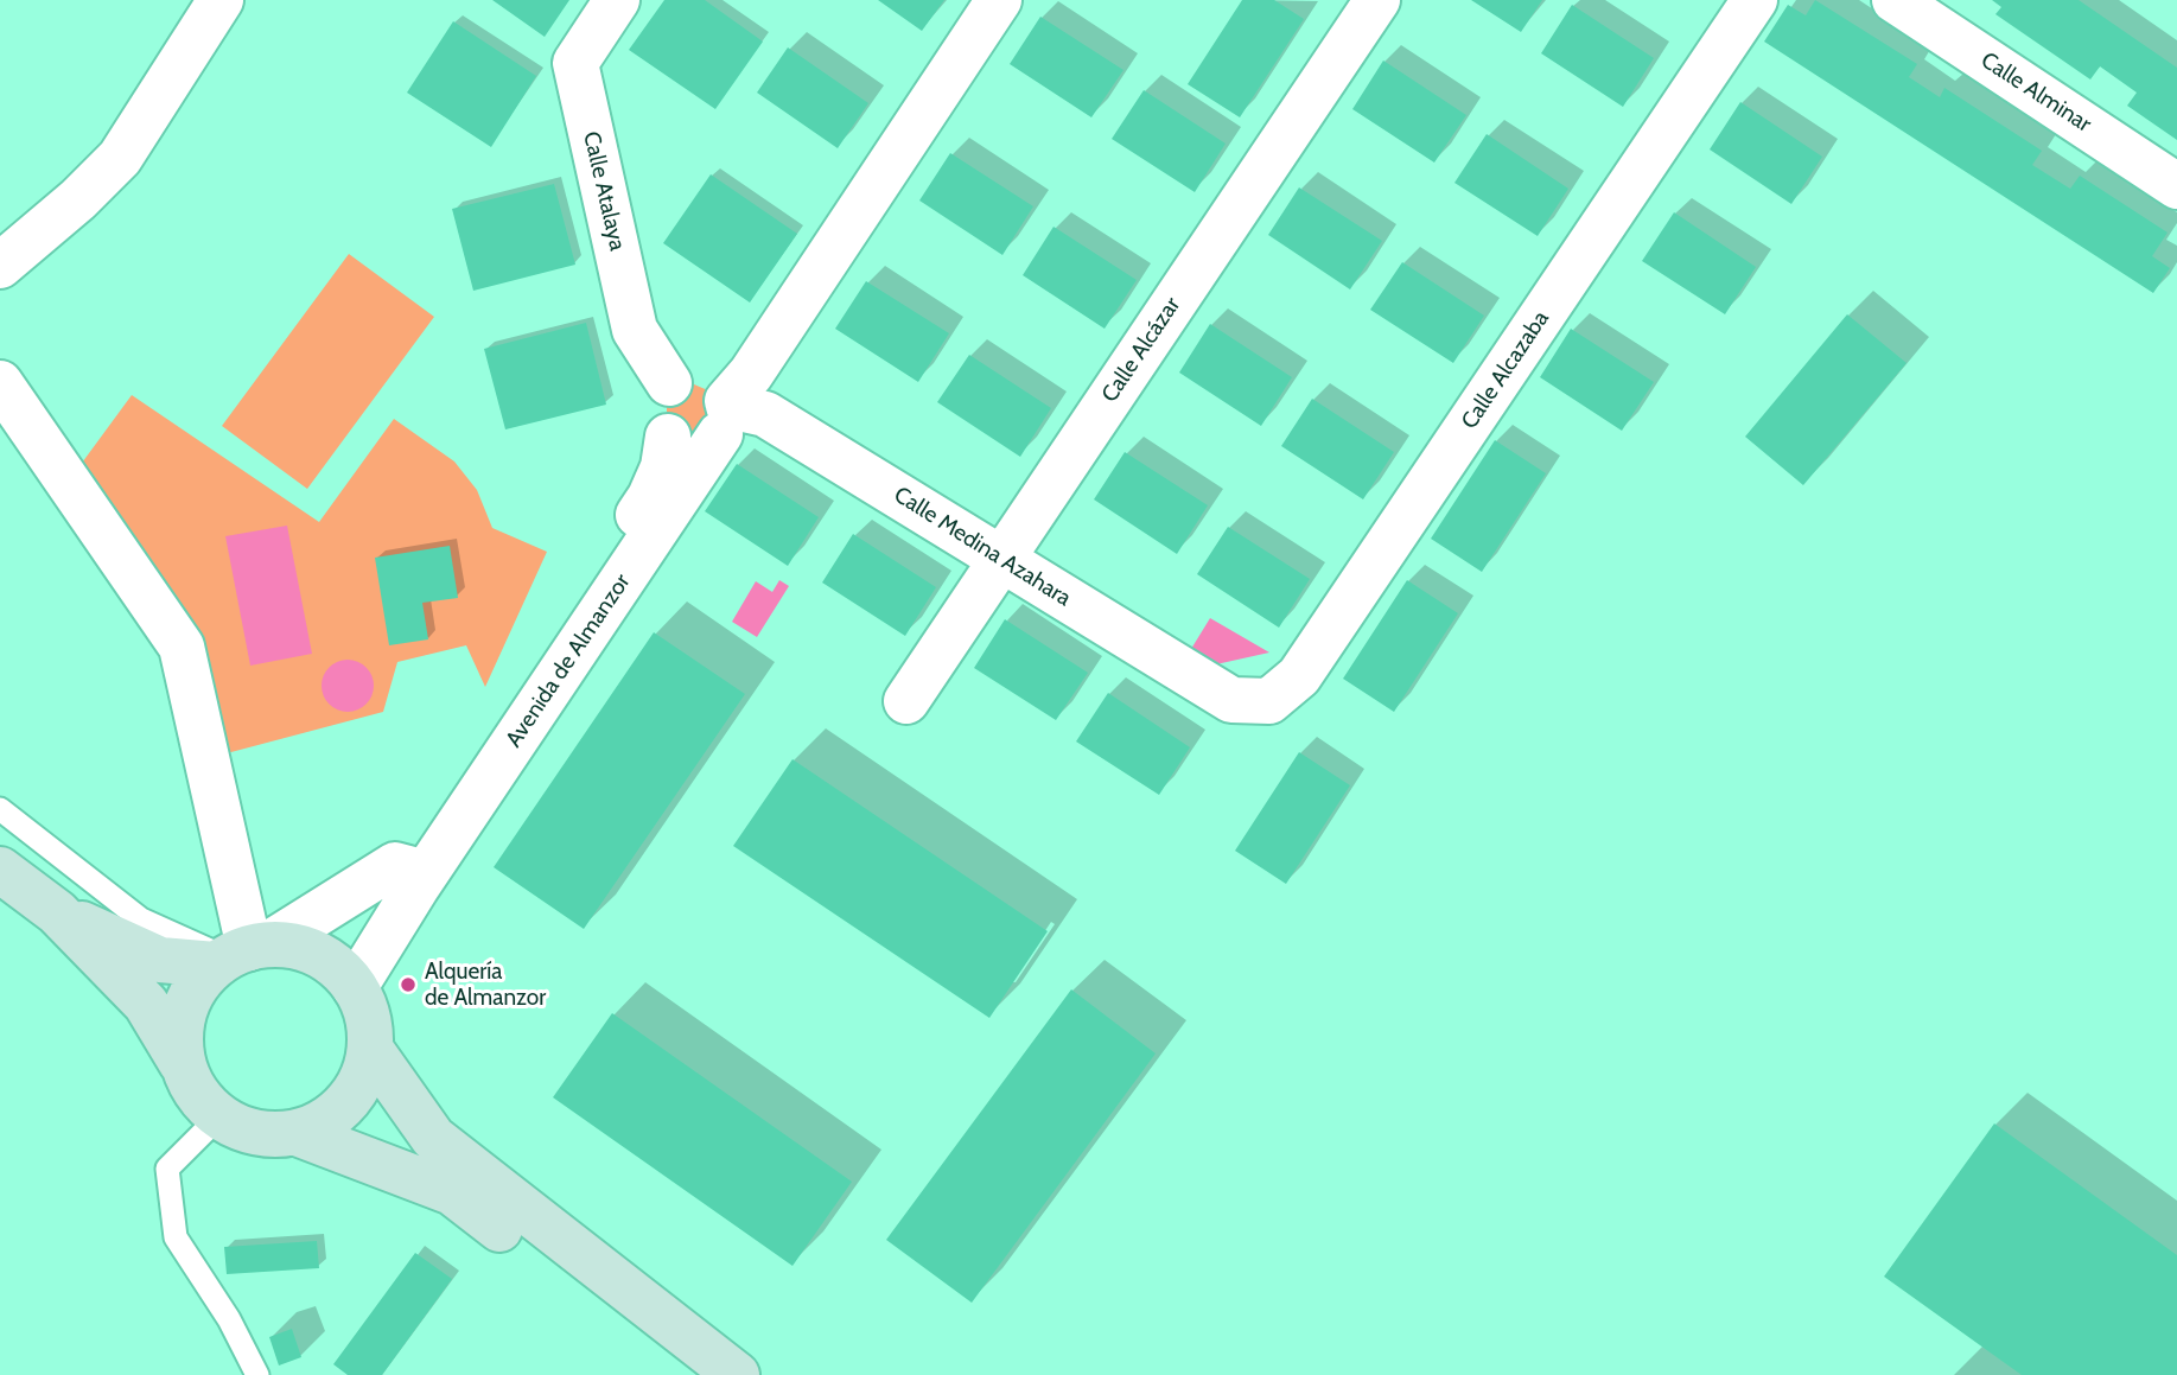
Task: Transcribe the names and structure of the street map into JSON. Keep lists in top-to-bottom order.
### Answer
{
  "streets": {
    "street": [
      "Calle Alminar",
      "Calle Atalaya",
      "Calle Alcázar",
      "Calle Alcazaba",
      "Calle Medina Azahara",
      "Avenida de Almanzor"
    ]
  },
  "crossings": [
    ["Calle Atalaya", "Calle Medina Azahara"],
    ["Calle Atalaya", "Avenida de Almanzor"],
    ["Calle Alcázar", "Calle Medina Azahara"],
    ["Calle Alcazaba", "Calle Medina Azahara"],
    ["Calle Medina Azahara", "Avenida de Almanzor"]
  ],
  "places": ["Alquería de Almanzor"]
}
